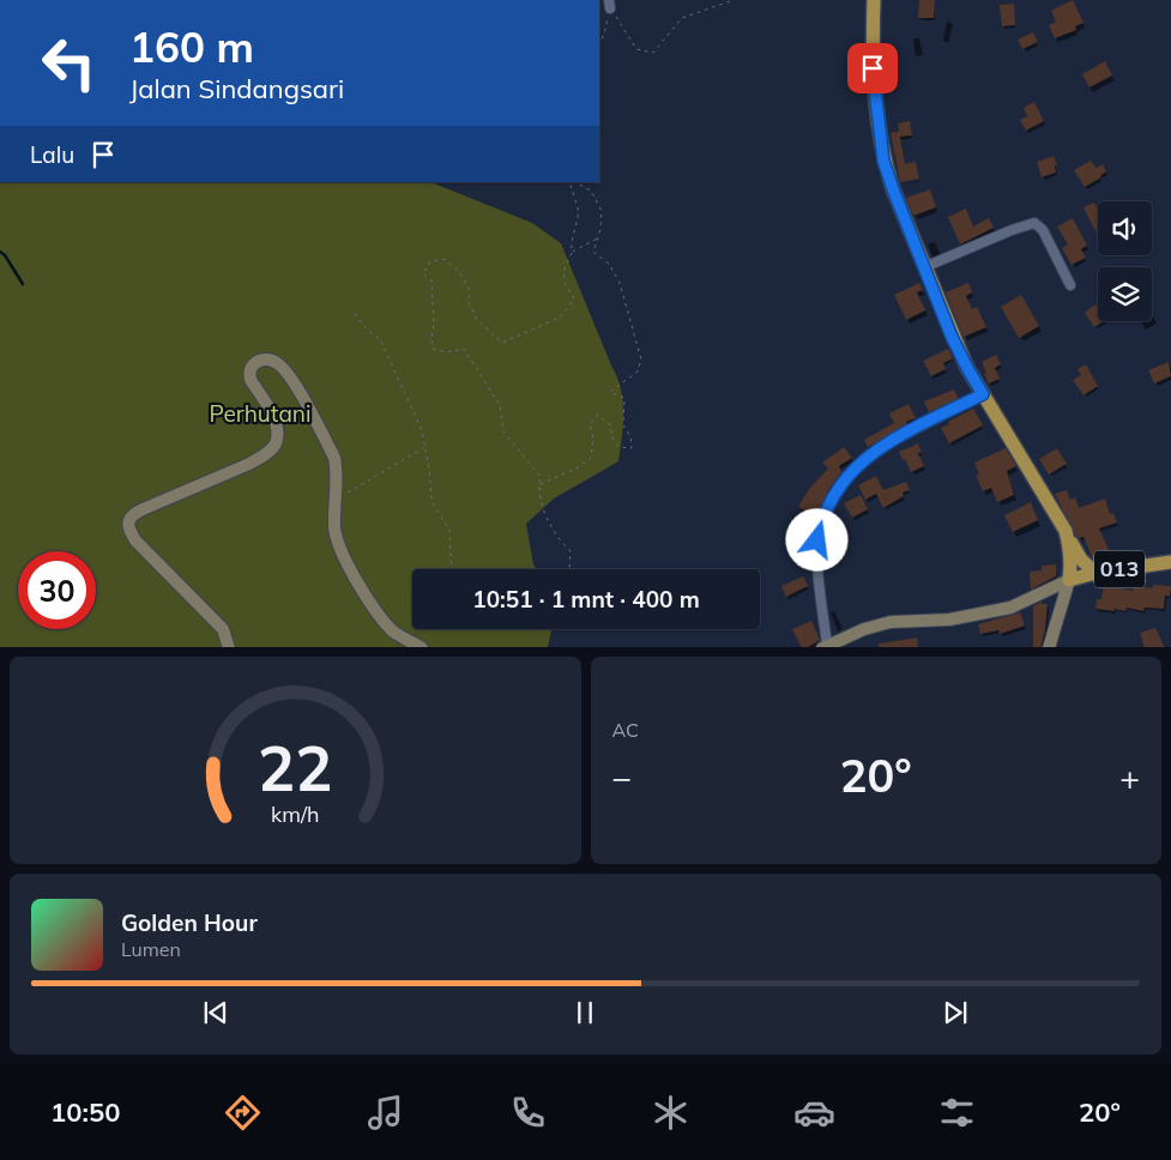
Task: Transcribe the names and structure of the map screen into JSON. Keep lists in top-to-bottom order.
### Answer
{
  "streets": {
    "main road": ["013"]
  },
  "parks": ["Perhutani"],
  "page": {
    "turn": ["160 m", "Jalan Sindangsari"],
    "then": "Lalu",
    "limit": "30",
    "trip": "10:51 · 1 mnt · 400 m",
    "tile": "AC",
    "heat": ["−", "20°", "+"],
    "song": ["Golden Hour", "Lumen"],
    "tabs": ["10:50", "20°"],
    "gauge": ["22", "km/h"]
  }
}
